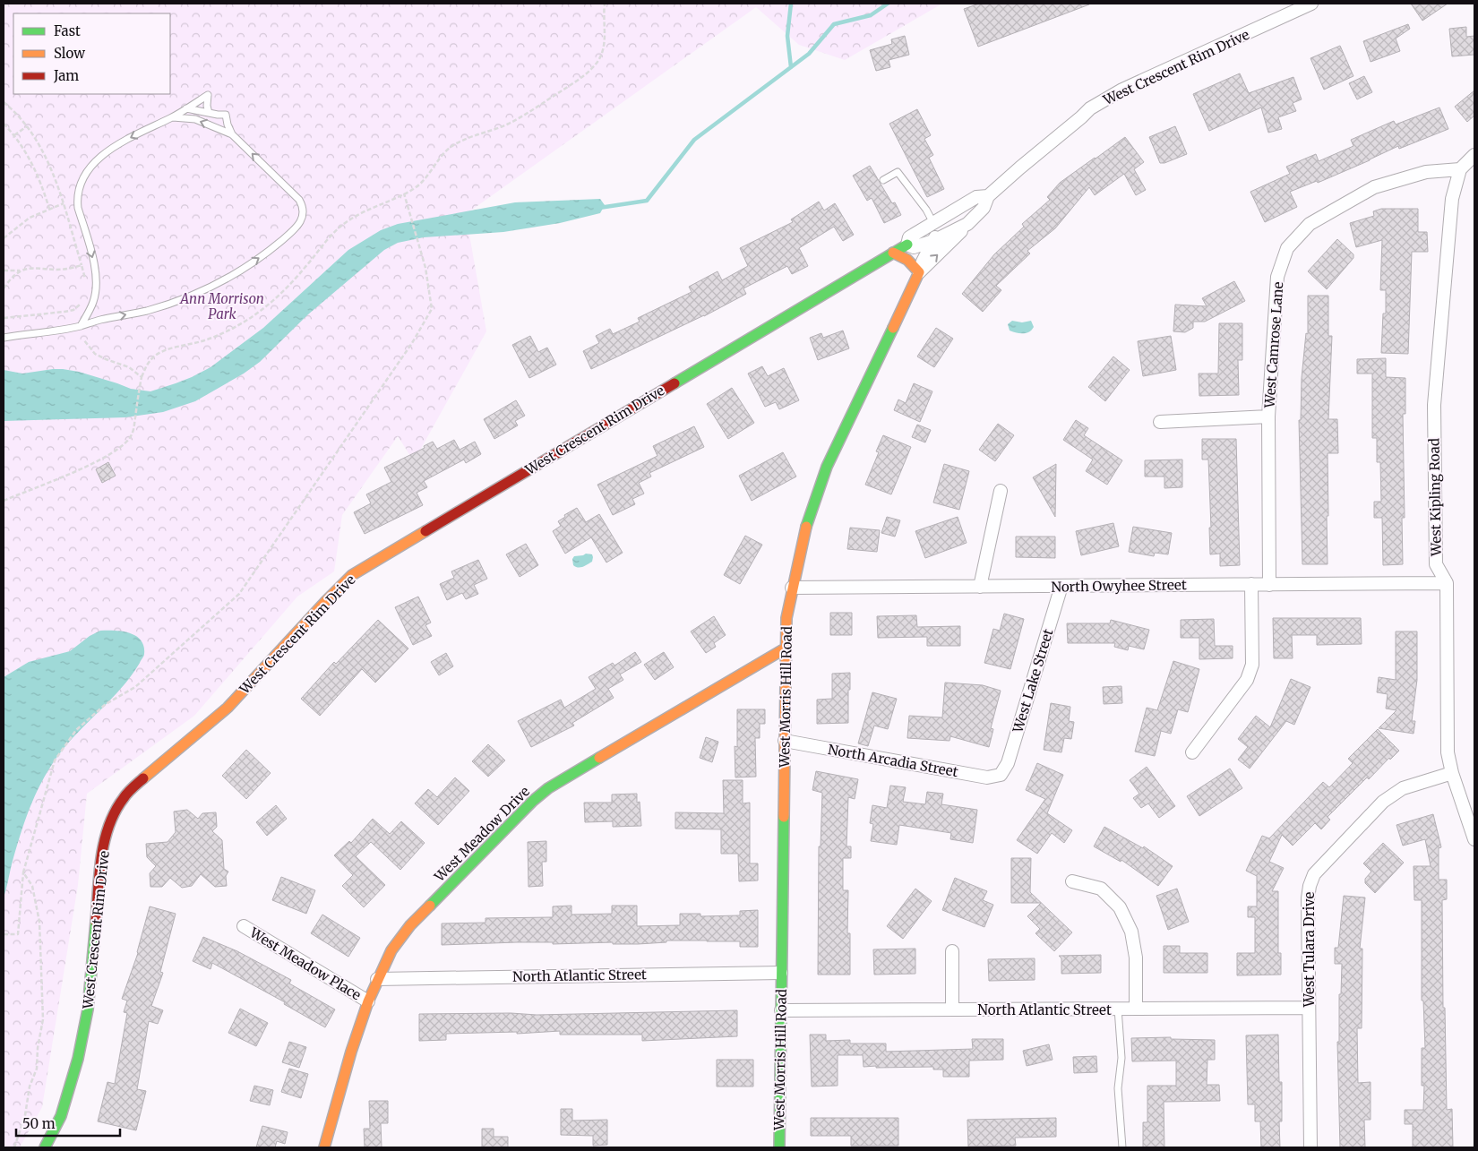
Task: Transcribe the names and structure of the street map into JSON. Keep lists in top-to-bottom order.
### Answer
{
  "streets": {
    "street": [
      "West Crescent Rim Drive",
      "West Camrose Lane",
      "West Kipling Road",
      "North Owyhee Street",
      "West Lake Street",
      "West Morris Hill Road",
      "North Arcadia Street",
      "West Meadow Drive",
      "West Tulara Drive",
      "West Meadow Place",
      "North Atlantic Street"
    ]
  },
  "crossings": [
    ["West Crescent Rim Drive", "West Morris Hill Road"],
    ["West Camrose Lane", "West Kipling Road"],
    ["West Camrose Lane", "North Owyhee Street"],
    ["West Kipling Road", "North Owyhee Street"],
    ["West Kipling Road", "West Tulara Drive"],
    ["North Owyhee Street", "West Lake Street"],
    ["North Owyhee Street", "West Morris Hill Road"],
    ["West Lake Street", "North Arcadia Street"],
    ["West Morris Hill Road", "North Arcadia Street"],
    ["West Morris Hill Road", "West Meadow Drive"],
    ["West Morris Hill Road", "North Atlantic Street"],
    ["West Meadow Drive", "West Meadow Place"],
    ["West Meadow Drive", "North Atlantic Street"],
    ["West Tulara Drive", "North Atlantic Street"]
  ],
  "parks": ["Ann Morrison Park"],
  "legend": ["Fast", "Slow", "Jam"],
  "scale_bar": "50 m"
}
